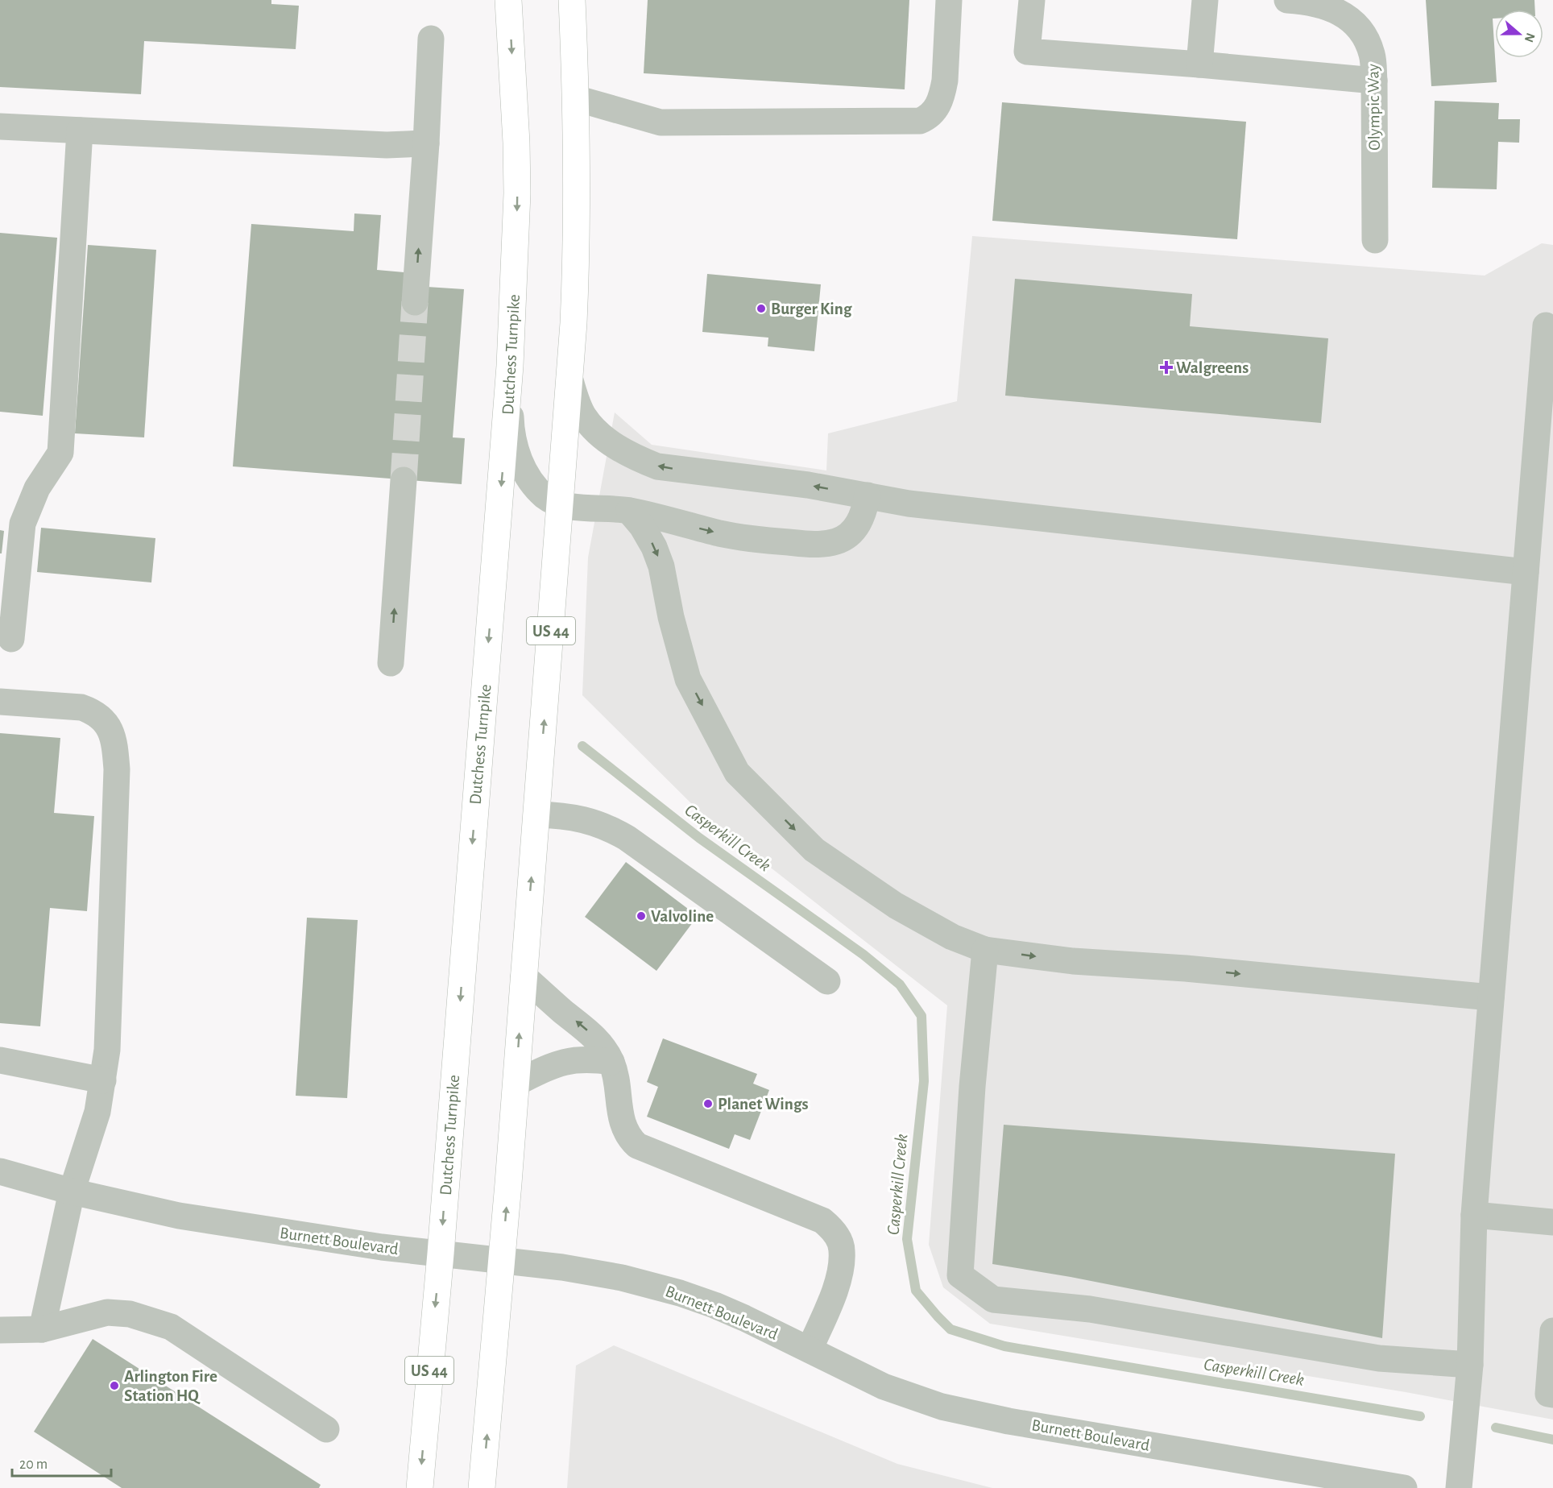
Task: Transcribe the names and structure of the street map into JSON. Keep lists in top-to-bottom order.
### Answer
{
  "streets": {
    "highway": ["Dutchess Turnpike", "US 44"],
    "street": ["Olympic Way", "Burnett Boulevard"]
  },
  "crossings": [
    ["Dutchess Turnpike", "Burnett Boulevard"],
    ["US 44", "Burnett Boulevard"]
  ],
  "water": ["Casperkill Creek"],
  "places": {
    "other": [
      "Burger King",
      "Valvoline",
      "Planet Wings",
      "Arlington Fire Station HQ"
    ],
    "health": ["Walgreens"]
  },
  "scale_bar": "20 m",
  "north": "right"
}
